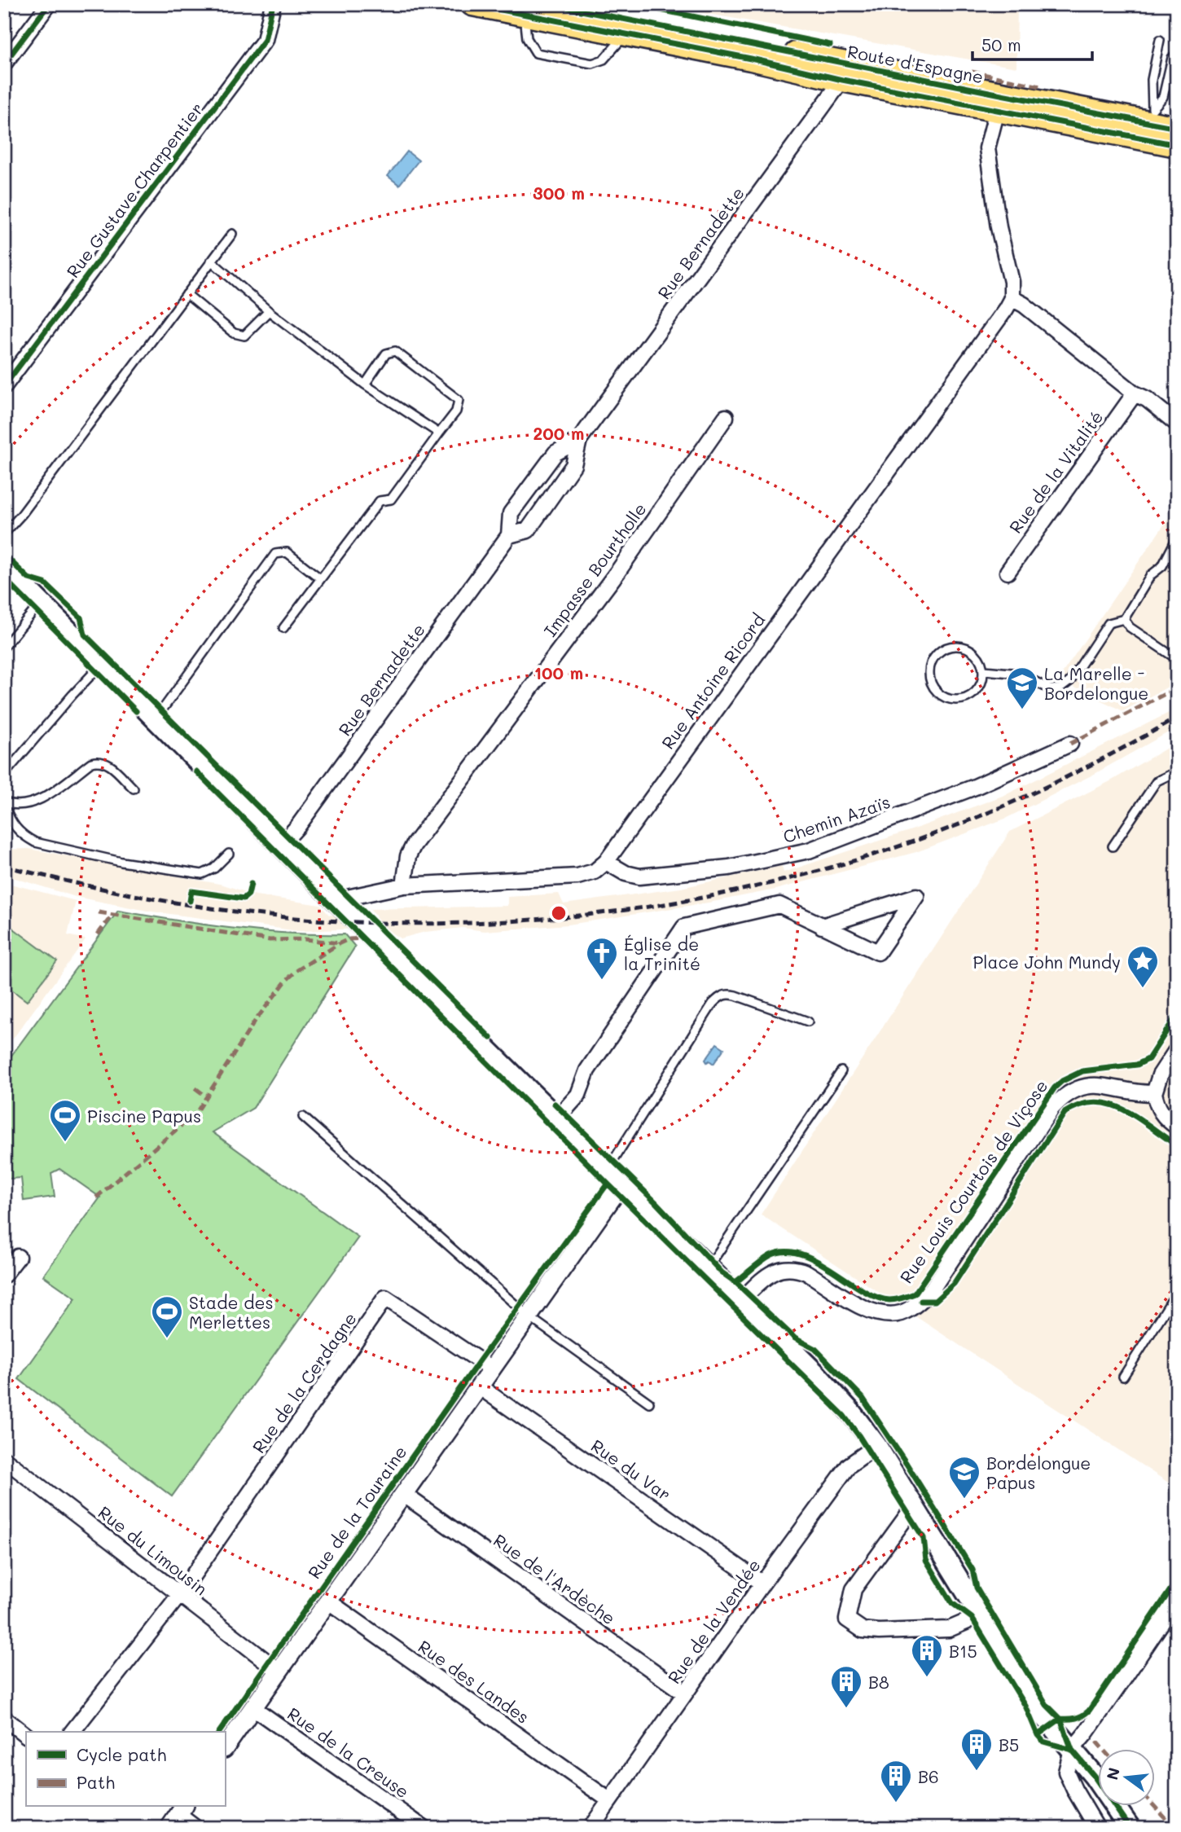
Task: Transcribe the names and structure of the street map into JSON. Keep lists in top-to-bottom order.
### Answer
{
  "streets": {
    "main road": ["Route d'Espagne"],
    "street": [
      "Rue Gustave Charpentier",
      "Rue Bernadette",
      "Rue de la Vitalité",
      "Impasse Bourtholle",
      "Rue Antoine Ricord",
      "Chemin Azaïs",
      "Rue Louis Courtois de Viçose",
      "Rue de la Cerdagne",
      "Rue du Var",
      "Rue de la Touraine",
      "Rue du Limousin",
      "Rue de l'Ardèche",
      "Rue de la Vendée",
      "Rue des Landes",
      "Rue de la Creuse"
    ]
  },
  "crossings": [
    ["Route d'Espagne", "Rue Bernadette"],
    ["Impasse Bourtholle", "Rue Antoine Ricord"],
    ["Rue Antoine Ricord", "Chemin Azaïs"],
    ["Rue de la Cerdagne", "Rue de la Touraine"],
    ["Rue de la Cerdagne", "Rue du Limousin"],
    ["Rue du Var", "Rue de la Touraine"],
    ["Rue du Var", "Rue de la Vendée"],
    ["Rue de la Touraine", "Rue du Limousin"],
    ["Rue de la Touraine", "Rue de l'Ardèche"],
    ["Rue de la Touraine", "Rue des Landes"],
    ["Rue de la Touraine", "Rue de la Creuse"],
    ["Rue de l'Ardèche", "Rue de la Vendée"],
    ["Rue de la Vendée", "Rue des Landes"]
  ],
  "places": {
    "school or university": ["La Marelle - Bordelongue", "Bordelongue Papus"],
    "church": ["Église de la Trinité"],
    "place": ["Place John Mundy"],
    "sports": ["Piscine Papus", "Stade des Merlettes"],
    "building": [
      "B15",
      "B8",
      "B5",
      "B6"
    ]
  },
  "legend": ["Cycle path", "Path"],
  "scale_bar": "50 m",
  "north": "left",
  "rings": ["300 m", "200 m", "100 m"]
}
